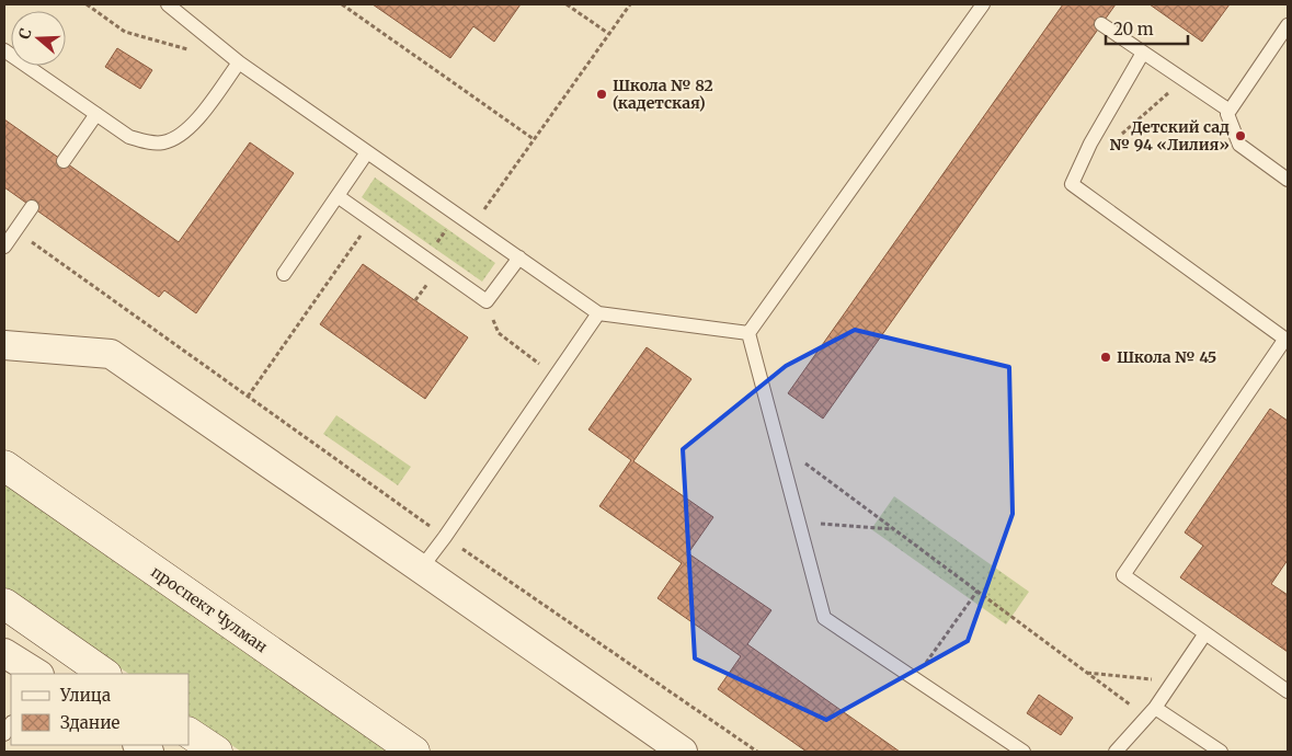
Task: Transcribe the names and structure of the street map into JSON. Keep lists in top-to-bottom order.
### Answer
{
  "streets": {
    "main road": ["проспект Чулман"]
  },
  "places": ["Школа № 82 (кадетская)", "Детский сад № 94 «Лилия»", "Школа № 45"],
  "legend": ["Улица", "Здание"],
  "scale_bar": "20 m",
  "north": "left"
}
